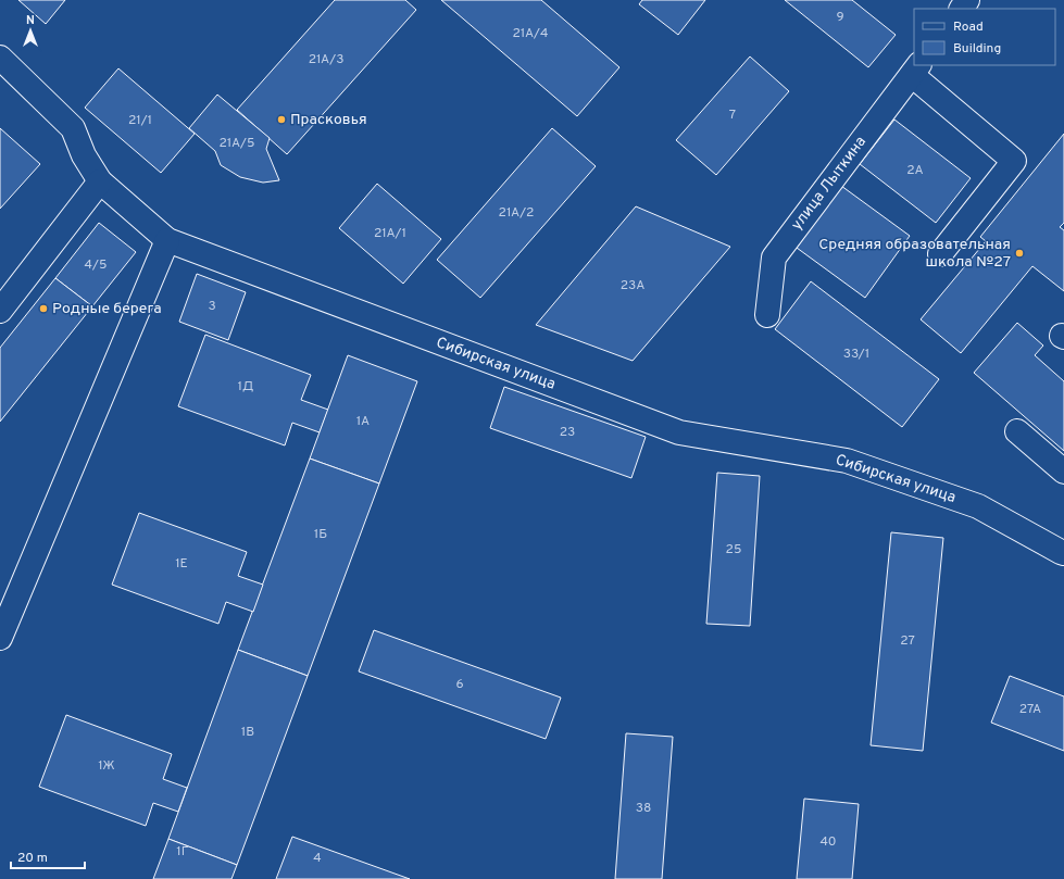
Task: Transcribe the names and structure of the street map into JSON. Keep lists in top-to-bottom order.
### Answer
{
  "streets": {
    "street": ["улица Лыткина", "Сибирская улица"]
  },
  "places": ["Прасковья", "Средняя образовательная школа №27", "Родные берега"],
  "house_numbers": [
    "9",
    "21А/4",
    "21А/3",
    "7",
    "21/1",
    "21А/5",
    "2А",
    "21А/2",
    "21А/1",
    "4/5",
    "23А",
    "3",
    "33/1",
    "1Д",
    "1А",
    "23",
    "1Б",
    "25",
    "1Е",
    "27",
    "6",
    "27А",
    "1В",
    "1Ж",
    "38",
    "40",
    "1Г",
    "4"
  ],
  "legend": ["Road", "Building"],
  "scale_bar": "20 m",
  "north": "top"
}
